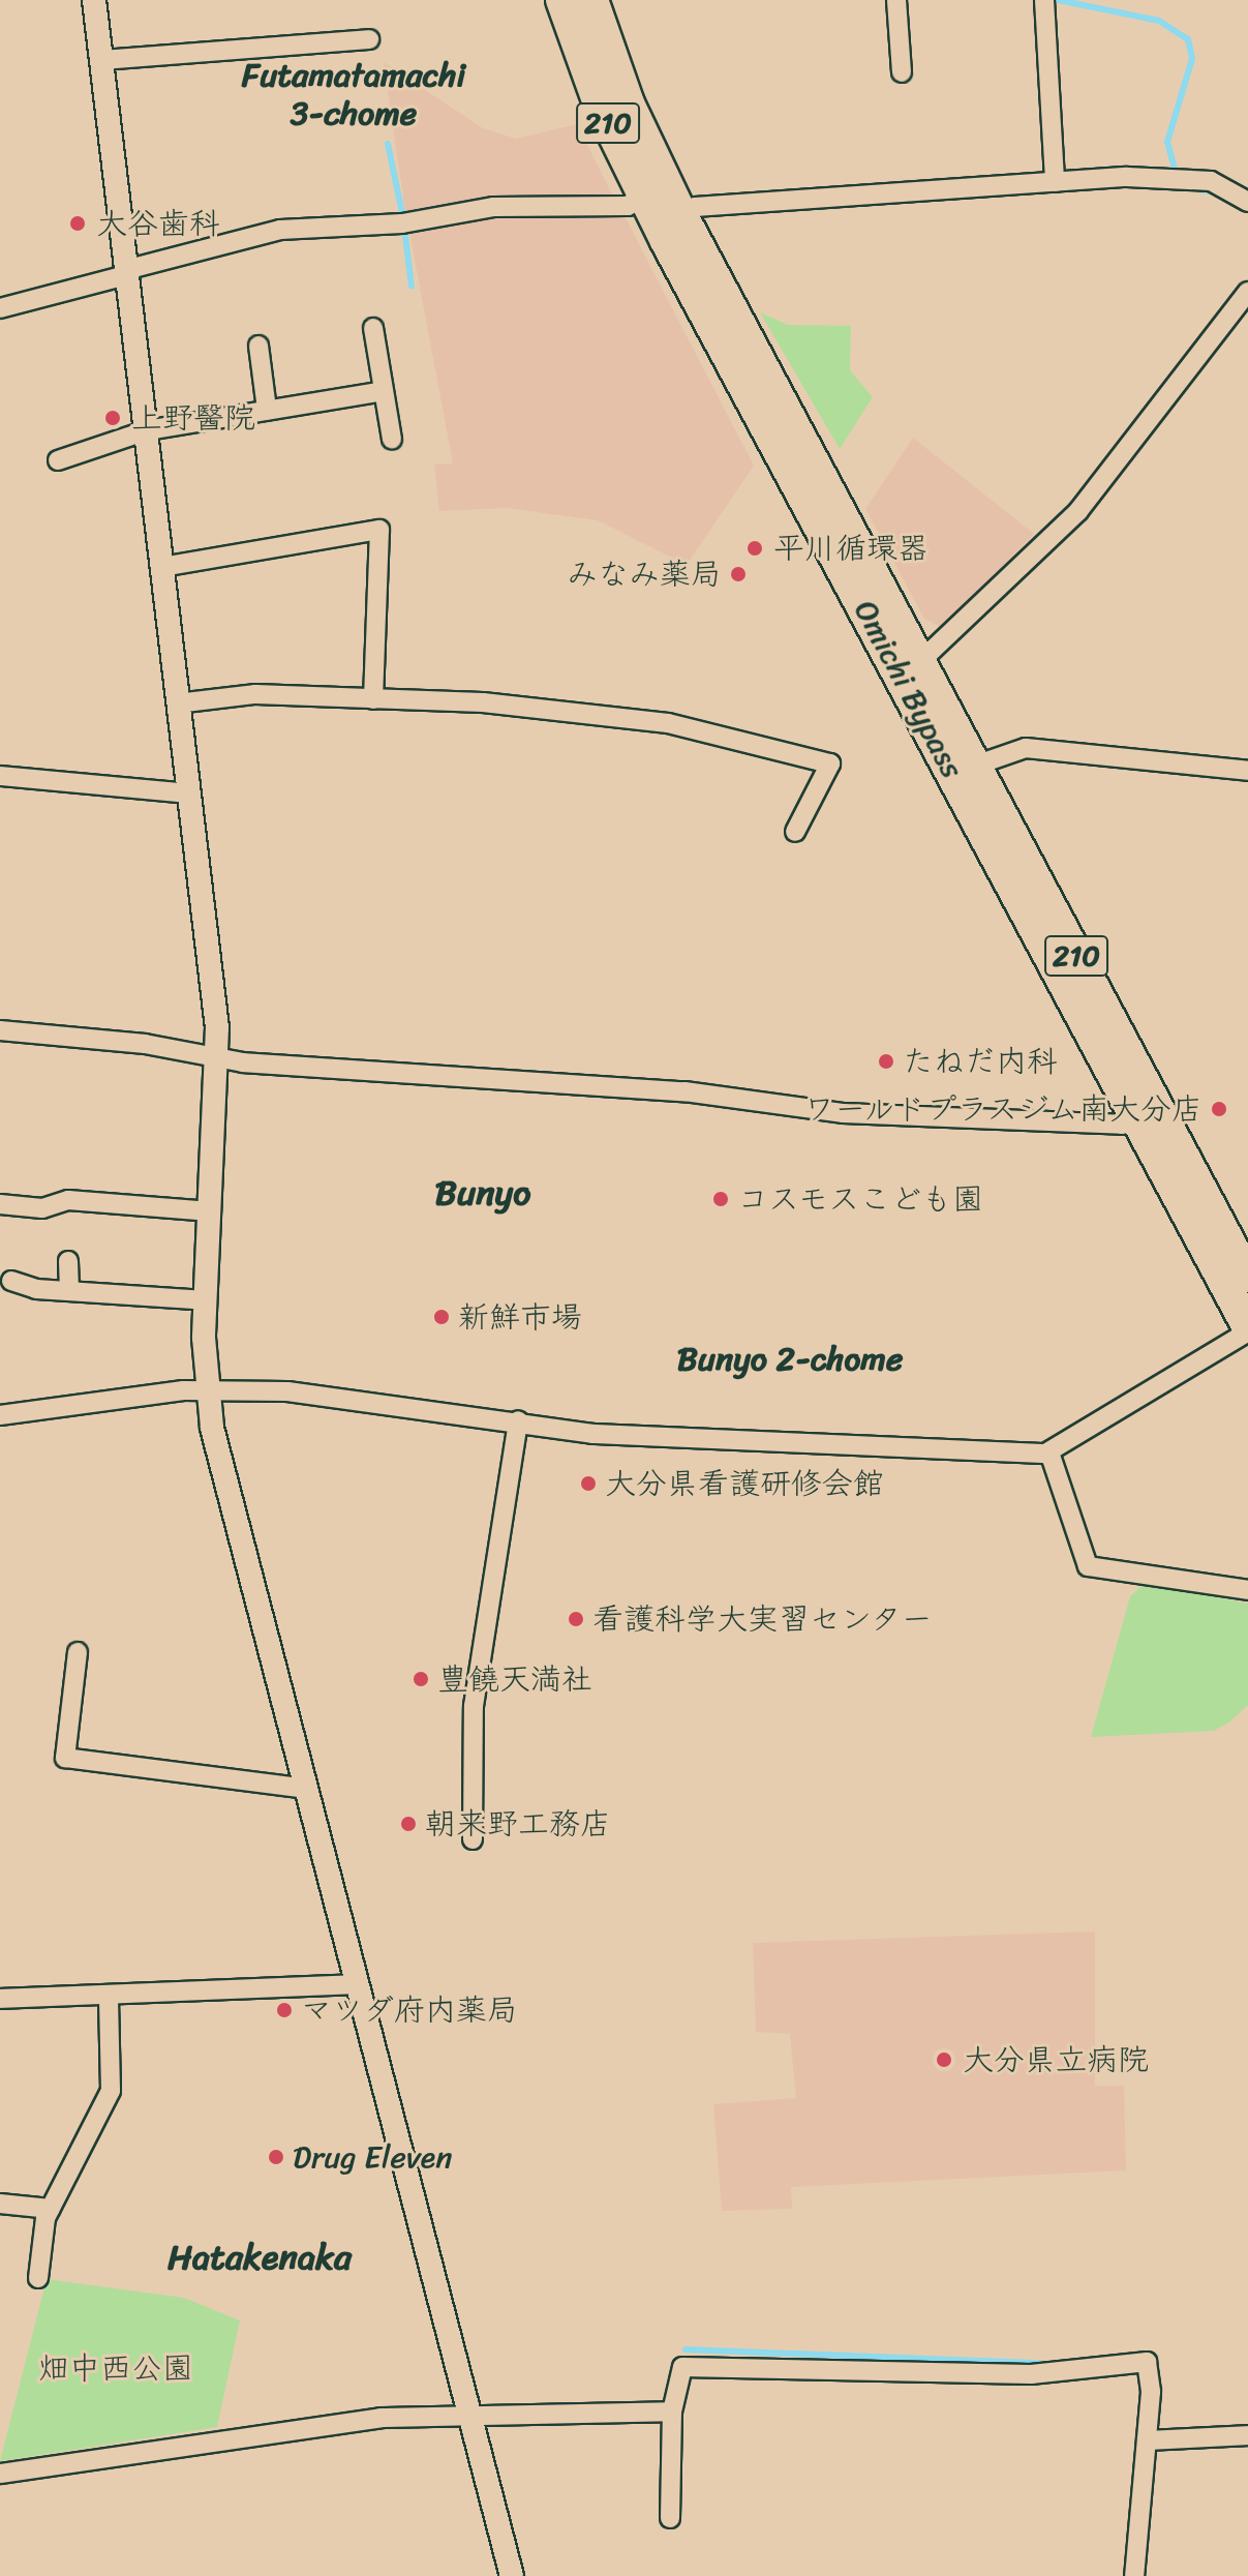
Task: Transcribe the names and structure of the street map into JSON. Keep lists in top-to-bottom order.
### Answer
{
  "streets": {
    "highway": ["210", "Omichi Bypass"]
  },
  "districts": [
    "Futamatamachi 3-chome",
    "Bunyo",
    "Bunyo 2-chome",
    "Hatakenaka"
  ],
  "parks": ["畑中西公園"],
  "places": [
    "大谷歯科",
    "上野醫院",
    "平川循環器",
    "みなみ薬局",
    "たねだ内科",
    "ワールドプラスジム南大分店",
    "コスモスこども園",
    "新鮮市場",
    "大分県看護研修会館",
    "看護科学大実習センター",
    "豊饒天満社",
    "朝来野工務店",
    "マツダ府内薬局",
    "大分県立病院",
    "Drug Eleven"
  ]
}
